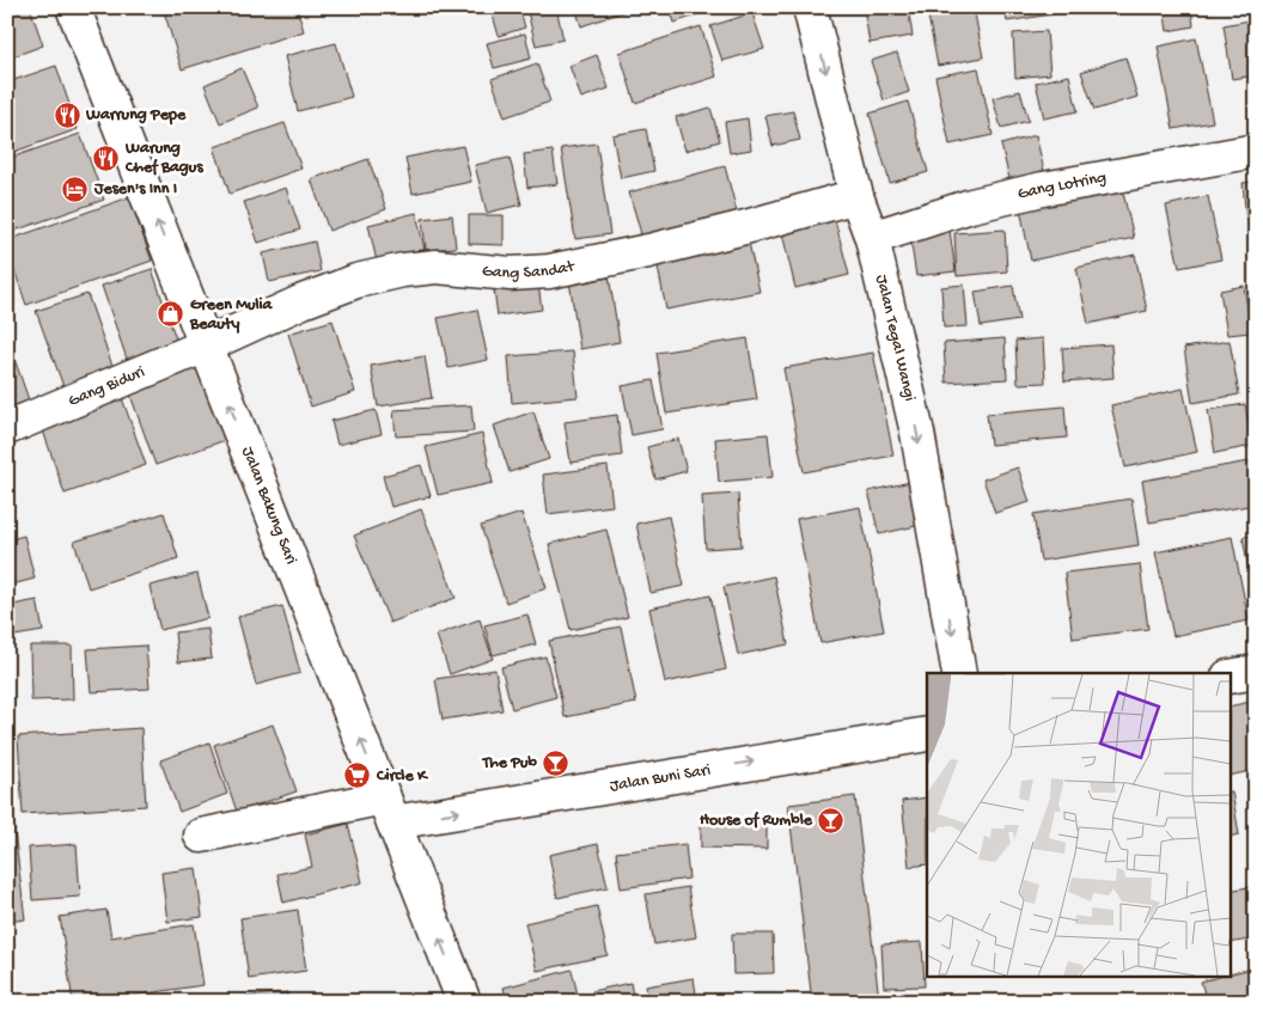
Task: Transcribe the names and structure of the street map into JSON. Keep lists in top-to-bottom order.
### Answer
{
  "streets": {
    "main road": [
      "Gang Lotring",
      "Gang Sandat",
      "Jalan Tegal Wangi",
      "Gang Biduri",
      "Jalan Bakung Sari",
      "Jalan Buni Sari"
    ]
  },
  "crossings": [
    ["Gang Lotring", "Jalan Tegal Wangi"],
    ["Gang Sandat", "Jalan Tegal Wangi"],
    ["Gang Sandat", "Gang Biduri"],
    ["Gang Sandat", "Jalan Bakung Sari"],
    ["Gang Biduri", "Jalan Bakung Sari"],
    ["Jalan Bakung Sari", "Jalan Buni Sari"]
  ],
  "one_way": ["Jalan Tegal Wangi", "Jalan Bakung Sari", "Jalan Buni Sari"],
  "places": {
    "restaurant": ["Warrung Pepe", "Warung Chef Bagus"],
    "hotel": ["Jesen's Inn I"],
    "shop": ["Green Mulia Beauty"],
    "bar": ["The Pub", "House of Rumble"],
    "supermarket": ["Circle K"]
  }
}
